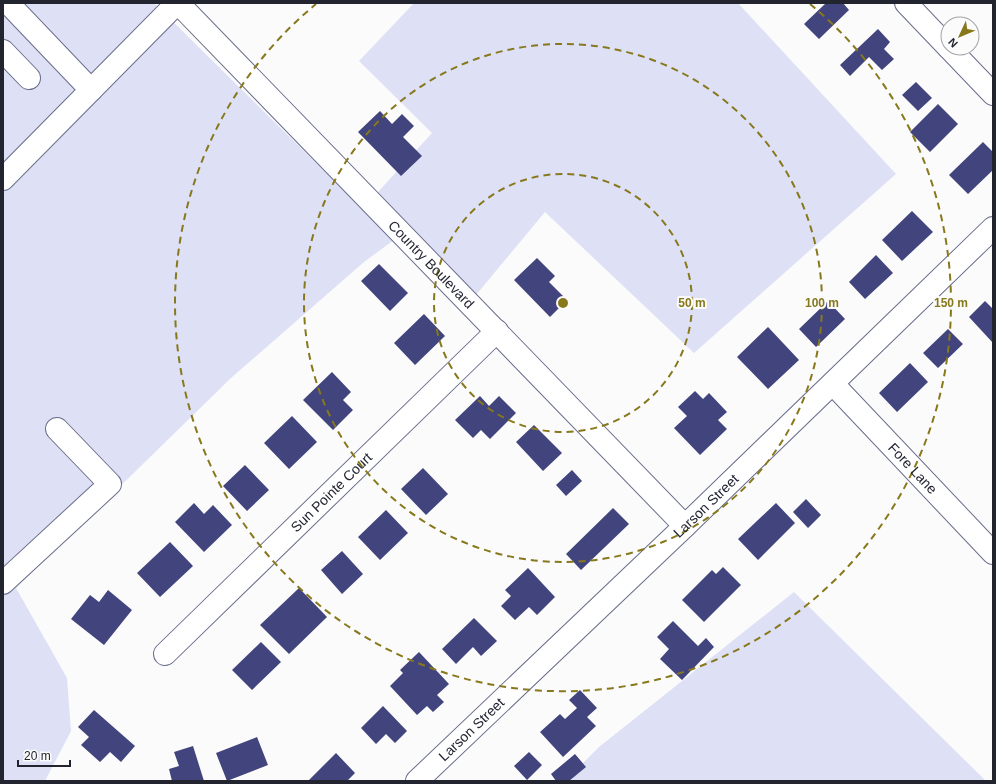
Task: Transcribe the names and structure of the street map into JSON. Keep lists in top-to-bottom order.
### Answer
{
  "streets": {
    "street": [
      "Country Boulevard",
      "Fore Lane",
      "Sun Pointe Court",
      "Larson Street"
    ]
  },
  "crossings": [
    ["Country Boulevard", "Sun Pointe Court"],
    ["Country Boulevard", "Larson Street"],
    ["Fore Lane", "Larson Street"]
  ],
  "scale_bar": "20 m",
  "north": "bottom left",
  "rings": ["50 m", "100 m", "150 m"]
}
